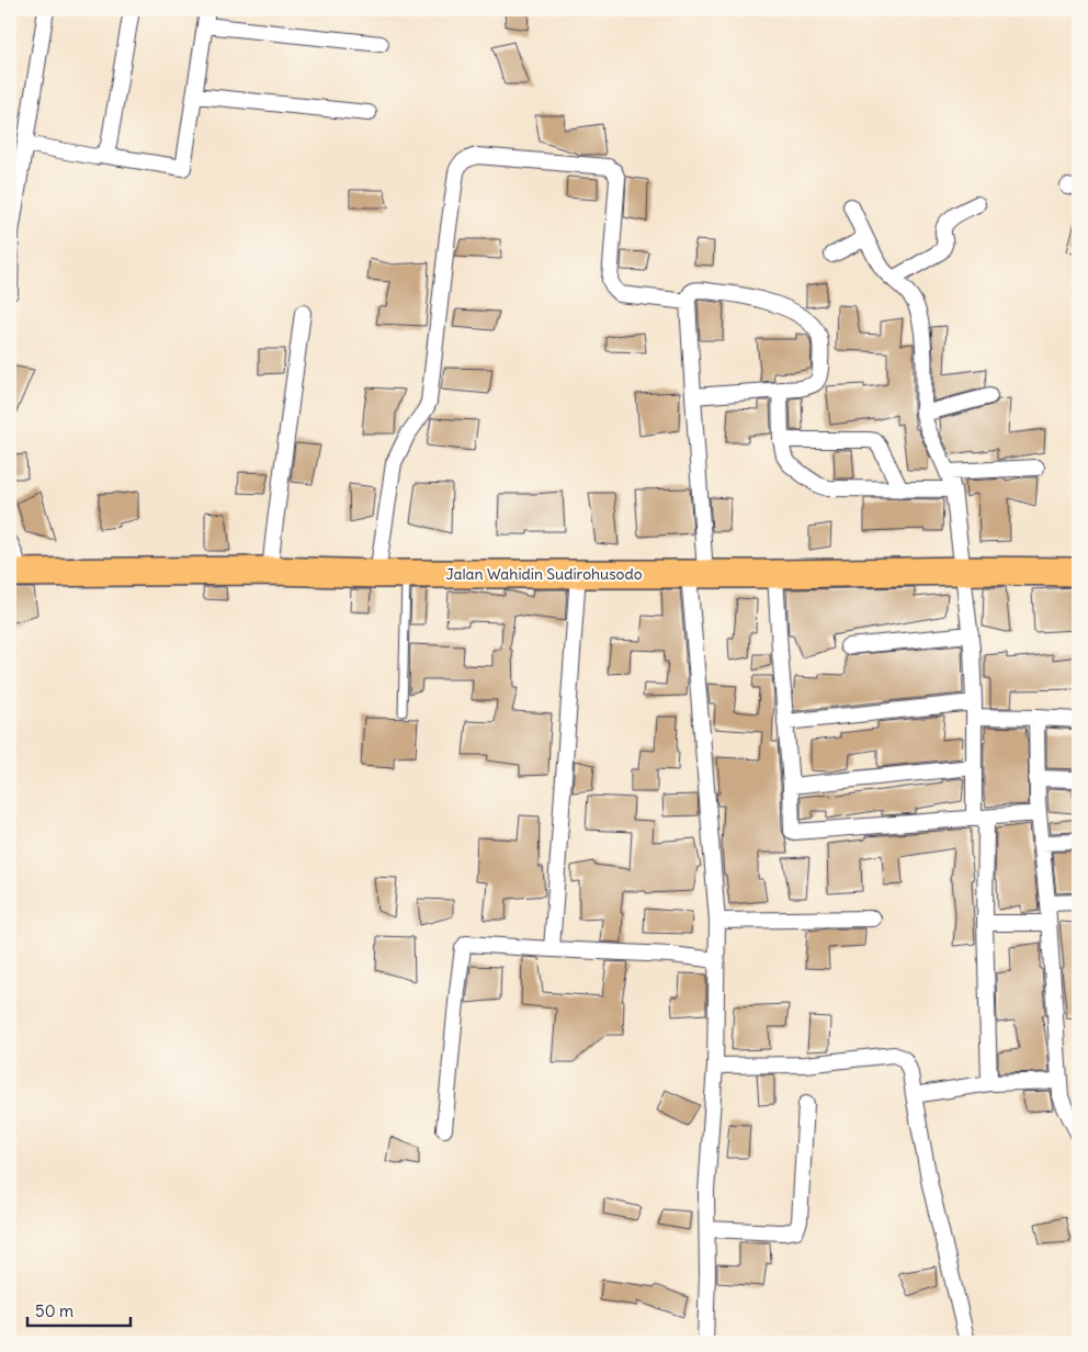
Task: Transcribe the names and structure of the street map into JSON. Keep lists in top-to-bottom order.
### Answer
{
  "streets": {
    "highway": ["Jalan Wahidin Sudirohusodo"]
  },
  "scale_bar": "50 m"
}
